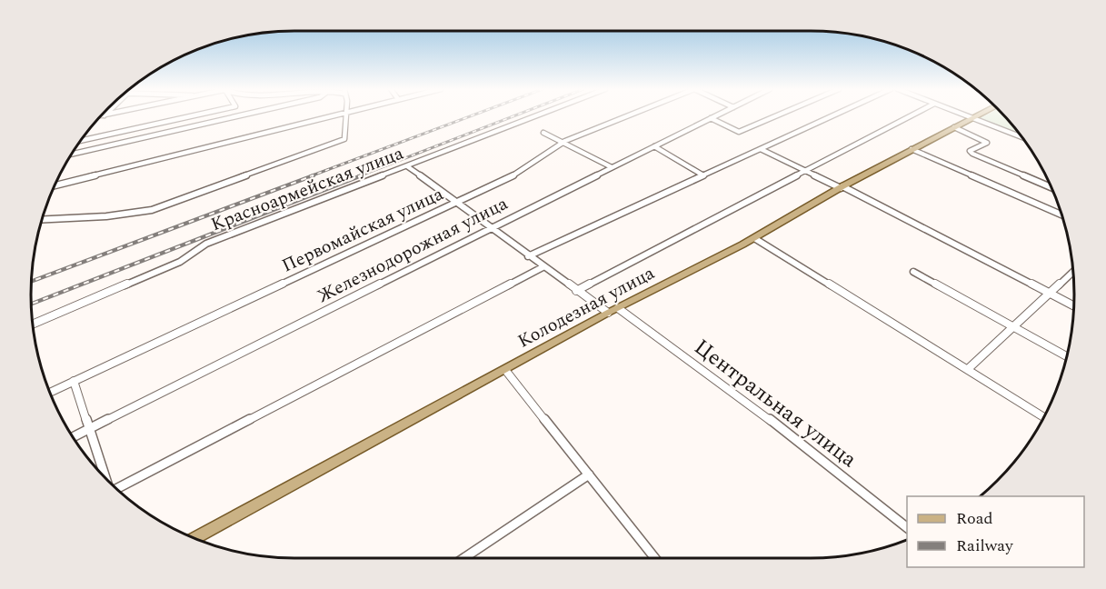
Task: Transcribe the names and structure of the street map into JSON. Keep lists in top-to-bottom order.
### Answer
{
  "streets": {
    "main road": ["Колодезная улица"],
    "street": [
      "Красноармейская улица",
      "Первомайская улица",
      "Железнодорожная улица",
      "Центральная улица"
    ]
  },
  "crossings": [
    ["Колодезная улица", "Центральная улица"]
  ],
  "legend": ["Road", "Railway"]
}
